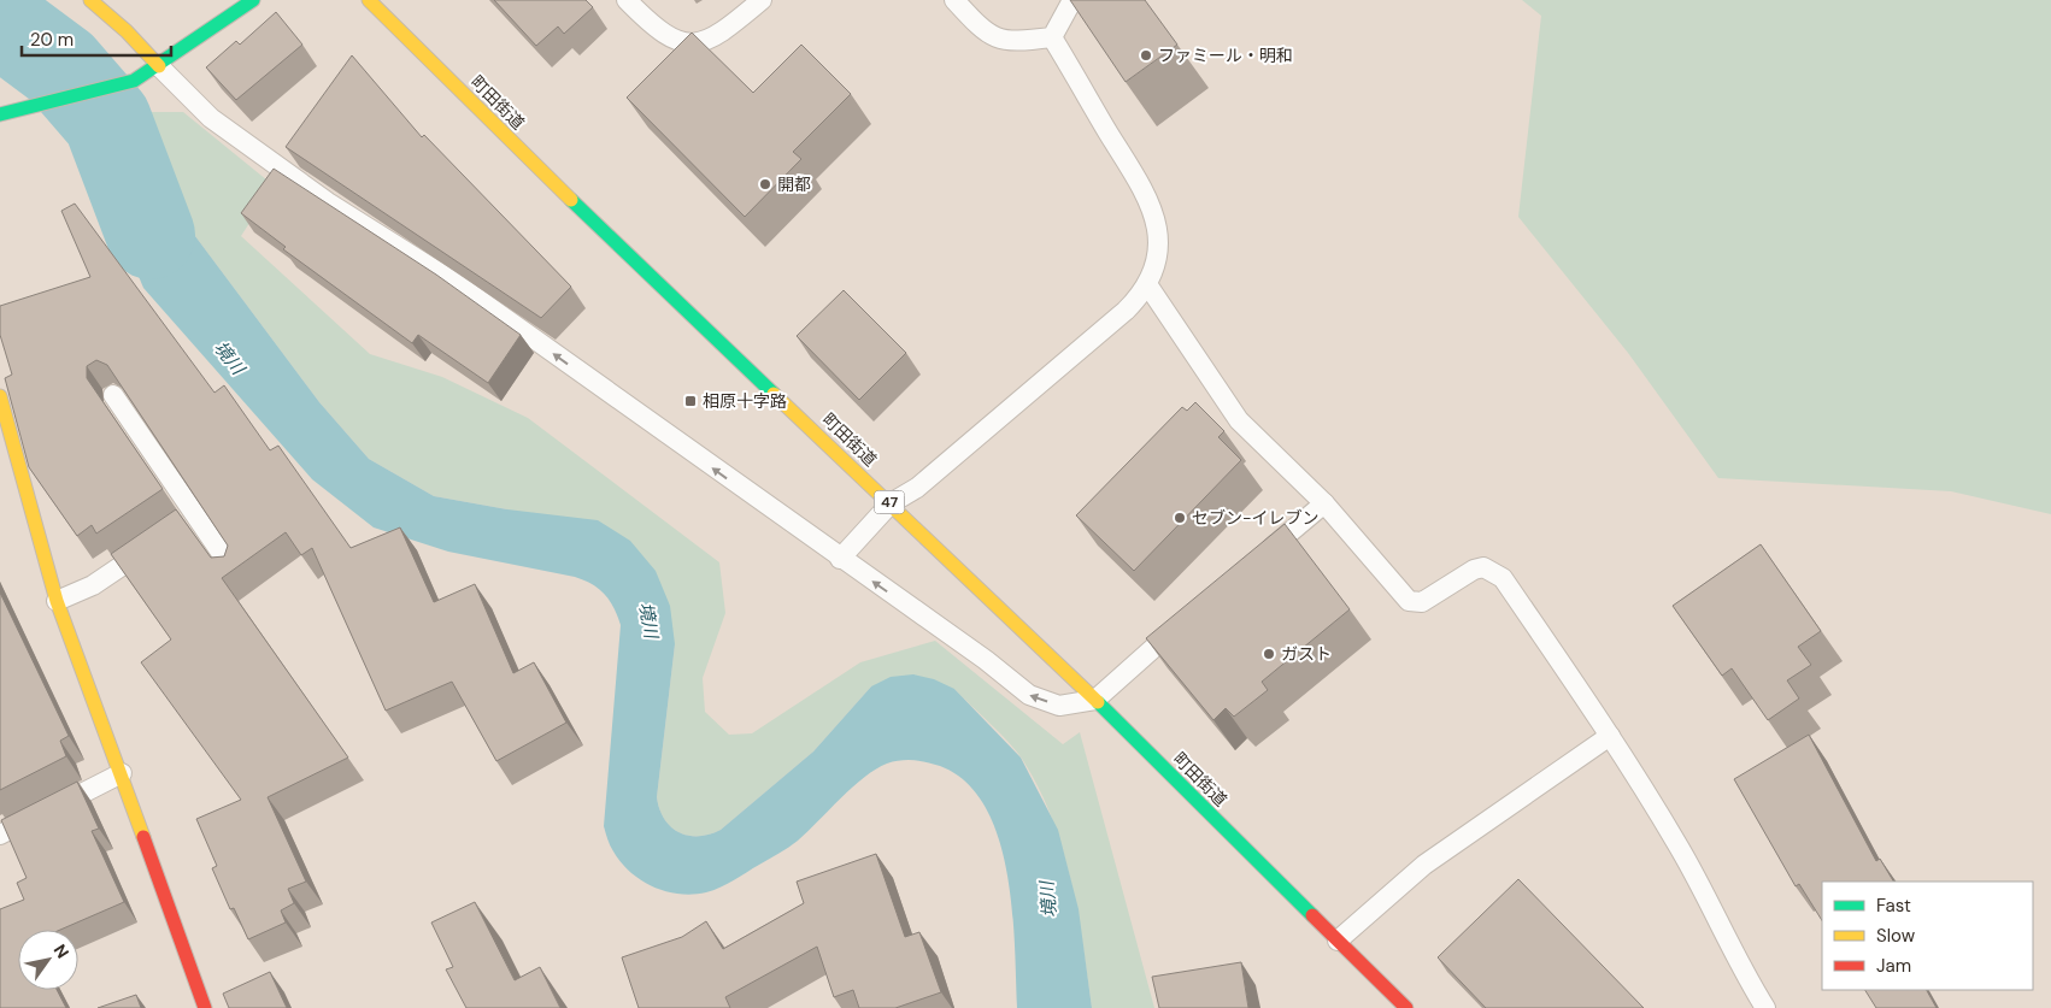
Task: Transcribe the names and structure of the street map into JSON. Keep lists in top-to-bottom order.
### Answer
{
  "streets": {
    "main road": ["町田街道", "47"]
  },
  "water": ["境川"],
  "places": {
    "other": [
      "ファミール・明和",
      "開都",
      "セブン-イレブン",
      "ガスト"
    ],
    "transit": ["相原十字路"]
  },
  "legend": ["Fast", "Slow", "Jam"],
  "scale_bar": "20 m",
  "north": "top right"
}
